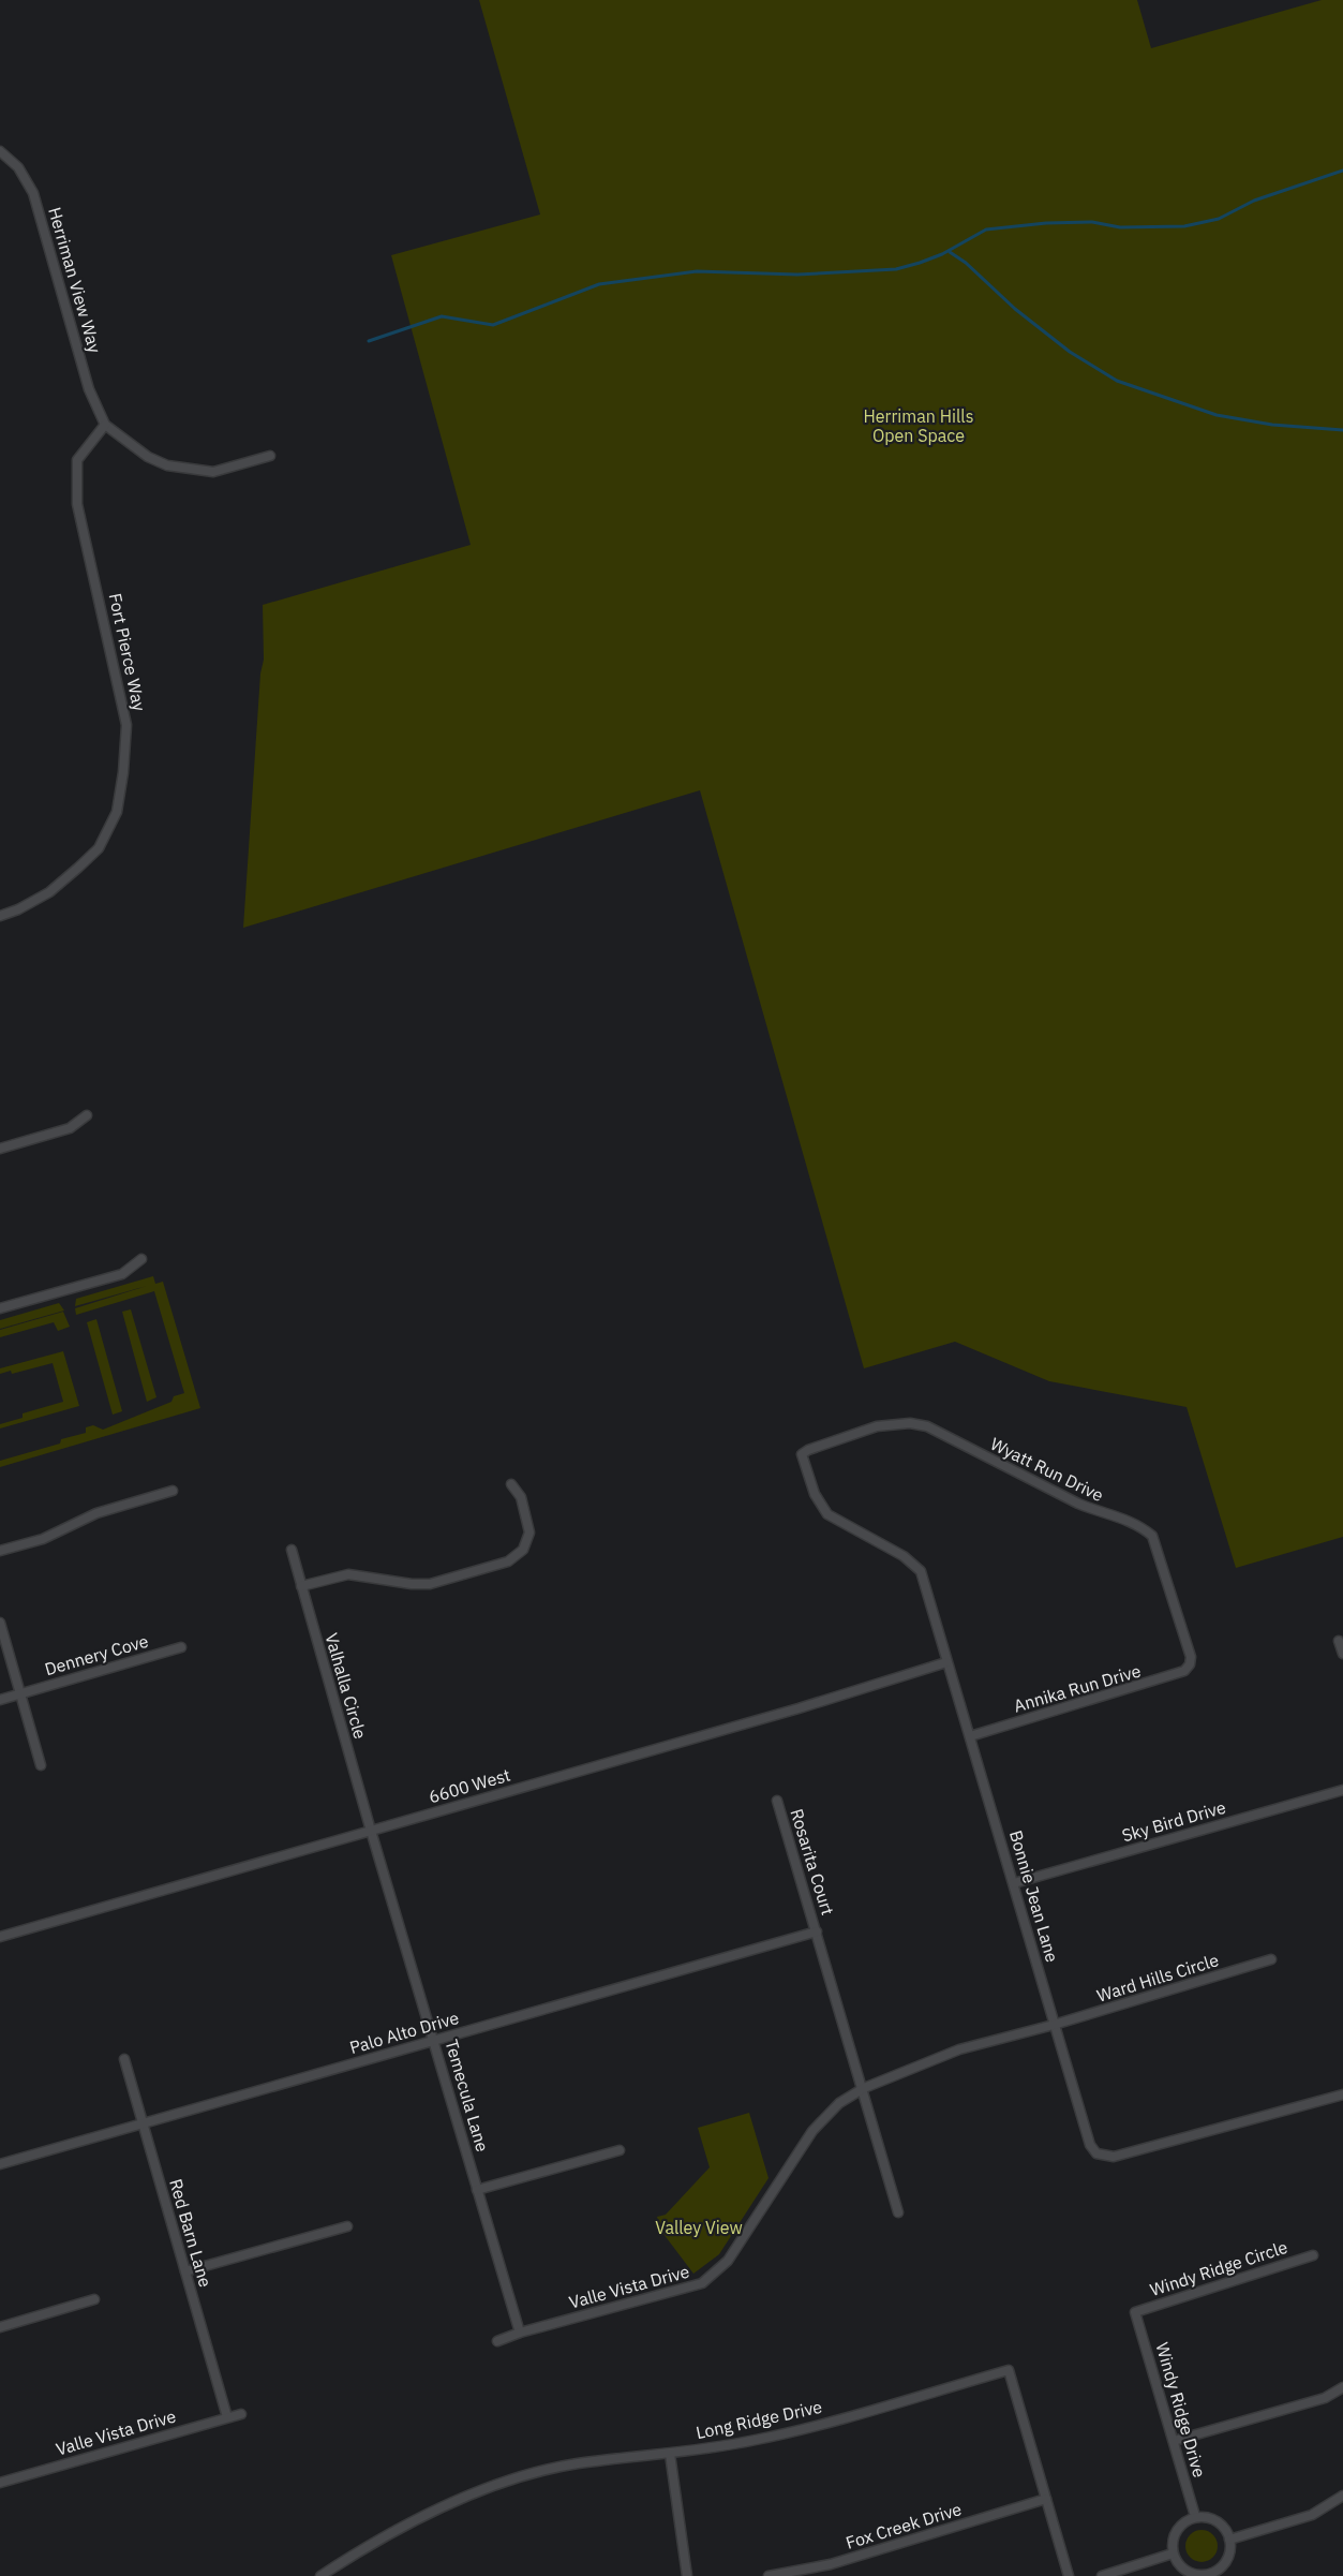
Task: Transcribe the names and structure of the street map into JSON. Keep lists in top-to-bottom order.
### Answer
{
  "streets": {
    "street": [
      "Herriman View Way",
      "Fort Pierce Way",
      "Wyatt Run Drive",
      "Dennery Cove",
      "Valhalla Circle",
      "Annika Run Drive",
      "6600 West",
      "Sky Bird Drive",
      "Rosarita Court",
      "Bonnie Jean Lane",
      "Ward Hills Circle",
      "Palo Alto Drive",
      "Temecula Lane",
      "Red Barn Lane",
      "Windy Ridge Circle",
      "Valle Vista Drive",
      "Windy Ridge Drive",
      "Long Ridge Drive",
      "Fox Creek Drive"
    ]
  },
  "crossings": [
    ["Herriman View Way", "Fort Pierce Way"],
    ["Wyatt Run Drive", "Annika Run Drive"],
    ["Wyatt Run Drive", "Bonnie Jean Lane"],
    ["Valhalla Circle", "6600 West"],
    ["Valhalla Circle", "Temecula Lane"],
    ["Annika Run Drive", "Bonnie Jean Lane"],
    ["6600 West", "Bonnie Jean Lane"],
    ["6600 West", "Temecula Lane"],
    ["Sky Bird Drive", "Bonnie Jean Lane"],
    ["Rosarita Court", "Palo Alto Drive"],
    ["Rosarita Court", "Valle Vista Drive"],
    ["Bonnie Jean Lane", "Ward Hills Circle"],
    ["Bonnie Jean Lane", "Valle Vista Drive"],
    ["Ward Hills Circle", "Valle Vista Drive"],
    ["Palo Alto Drive", "Temecula Lane"],
    ["Palo Alto Drive", "Red Barn Lane"],
    ["Temecula Lane", "Valle Vista Drive"],
    ["Red Barn Lane", "Valle Vista Drive"],
    ["Windy Ridge Circle", "Windy Ridge Drive"],
    ["Long Ridge Drive", "Fox Creek Drive"]
  ],
  "parks": ["Herriman Hills Open Space", "Valley View"]
}
